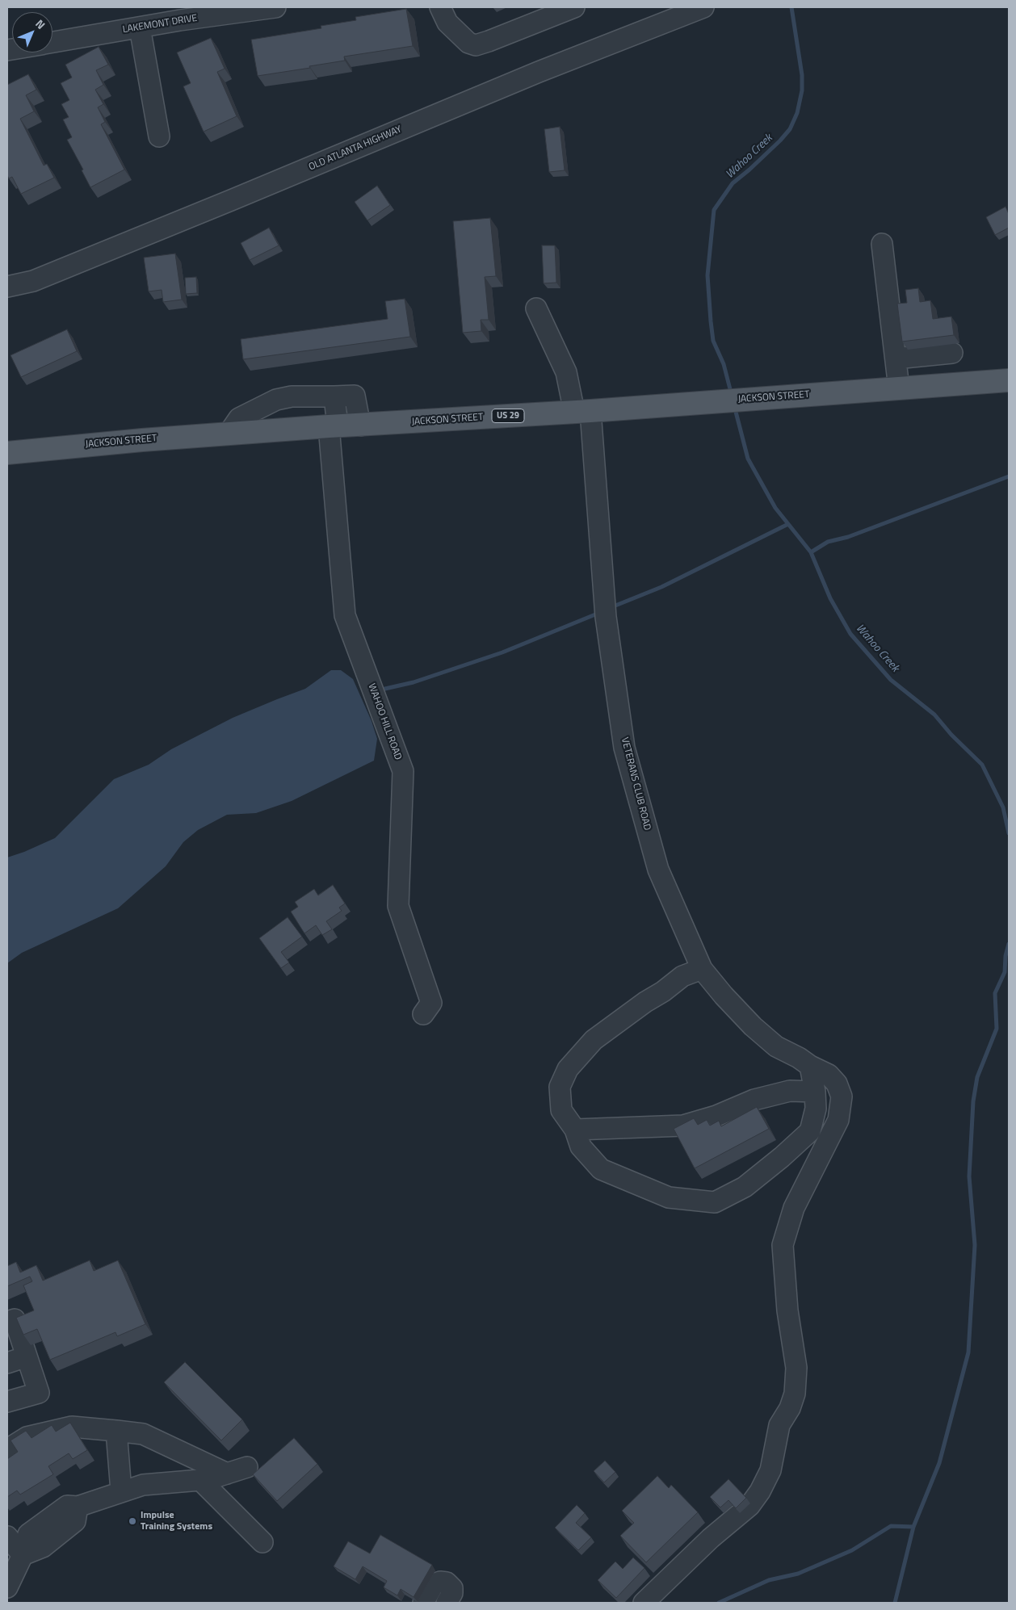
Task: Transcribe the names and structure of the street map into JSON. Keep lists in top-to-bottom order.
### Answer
{
  "streets": {
    "main road": ["JACKSON STREET", "US 29"],
    "street": [
      "LAKEMONT DRIVE",
      "OLD ATLANTA HIGHWAY",
      "WAHOO HILL ROAD",
      "VETERANS CLUB ROAD"
    ]
  },
  "crossings": [
    ["JACKSON STREET", "WAHOO HILL ROAD"],
    ["JACKSON STREET", "VETERANS CLUB ROAD"]
  ],
  "water": ["Wahoo Creek"],
  "places": ["Impulse Training Systems"],
  "north": "top right"
}
